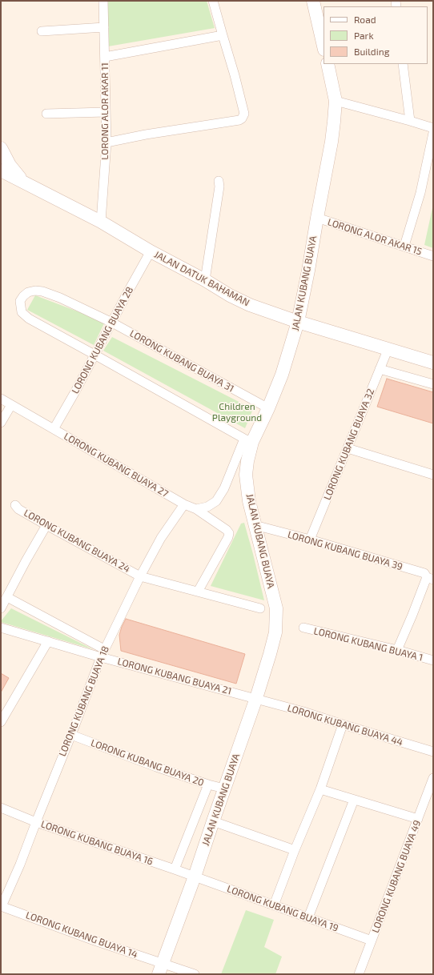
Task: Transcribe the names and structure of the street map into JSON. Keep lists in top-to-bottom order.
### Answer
{
  "streets": {
    "street": [
      "LORONG ALOR AKAR 11",
      "LORONG ALOR AKAR 15",
      "JALAN DATUK BAHAMAN",
      "JALAN KUBANG BUAYA",
      "LORONG KUBANG BUAYA 28",
      "LORONG KUBANG BUAYA 31",
      "LORONG KUBANG BUAYA 32",
      "LORONG KUBANG BUAYA 27",
      "LORONG KUBANG BUAYA 24",
      "LORONG KUBANG BUAYA 39",
      "LORONG KUBANG BUAYA 1",
      "LORONG KUBANG BUAYA 21",
      "LORONG KUBANG BUAYA 18",
      "LORONG KUBANG BUAYA 44",
      "LORONG KUBANG BUAYA 20",
      "LORONG KUBANG BUAYA 16",
      "LORONG KUBANG BUAYA 49",
      "LORONG KUBANG BUAYA 19",
      "LORONG KUBANG BUAYA 14"
    ]
  },
  "crossings": [
    ["LORONG ALOR AKAR 11", "JALAN DATUK BAHAMAN"],
    ["LORONG ALOR AKAR 15", "JALAN KUBANG BUAYA"],
    ["JALAN DATUK BAHAMAN", "JALAN KUBANG BUAYA"],
    ["JALAN DATUK BAHAMAN", "LORONG KUBANG BUAYA 28"],
    ["JALAN DATUK BAHAMAN", "LORONG KUBANG BUAYA 32"],
    ["JALAN KUBANG BUAYA", "LORONG KUBANG BUAYA 31"],
    ["JALAN KUBANG BUAYA", "LORONG KUBANG BUAYA 39"],
    ["JALAN KUBANG BUAYA", "LORONG KUBANG BUAYA 21"],
    ["JALAN KUBANG BUAYA", "LORONG KUBANG BUAYA 44"],
    ["JALAN KUBANG BUAYA", "LORONG KUBANG BUAYA 20"],
    ["JALAN KUBANG BUAYA", "LORONG KUBANG BUAYA 16"],
    ["JALAN KUBANG BUAYA", "LORONG KUBANG BUAYA 19"],
    ["JALAN KUBANG BUAYA", "LORONG KUBANG BUAYA 14"],
    ["LORONG KUBANG BUAYA 28", "LORONG KUBANG BUAYA 31"],
    ["LORONG KUBANG BUAYA 28", "LORONG KUBANG BUAYA 27"],
    ["LORONG KUBANG BUAYA 32", "LORONG KUBANG BUAYA 39"],
    ["LORONG KUBANG BUAYA 27", "LORONG KUBANG BUAYA 24"],
    ["LORONG KUBANG BUAYA 27", "LORONG KUBANG BUAYA 18"],
    ["LORONG KUBANG BUAYA 24", "LORONG KUBANG BUAYA 18"],
    ["LORONG KUBANG BUAYA 21", "LORONG KUBANG BUAYA 18"],
    ["LORONG KUBANG BUAYA 21", "LORONG KUBANG BUAYA 44"],
    ["LORONG KUBANG BUAYA 18", "LORONG KUBANG BUAYA 20"],
    ["LORONG KUBANG BUAYA 18", "LORONG KUBANG BUAYA 16"],
    ["LORONG KUBANG BUAYA 18", "LORONG KUBANG BUAYA 14"],
    ["LORONG KUBANG BUAYA 16", "LORONG KUBANG BUAYA 19"],
    ["LORONG KUBANG BUAYA 49", "LORONG KUBANG BUAYA 19"]
  ],
  "parks": ["Children Playground"],
  "legend": ["Road", "Park", "Building"]
}
